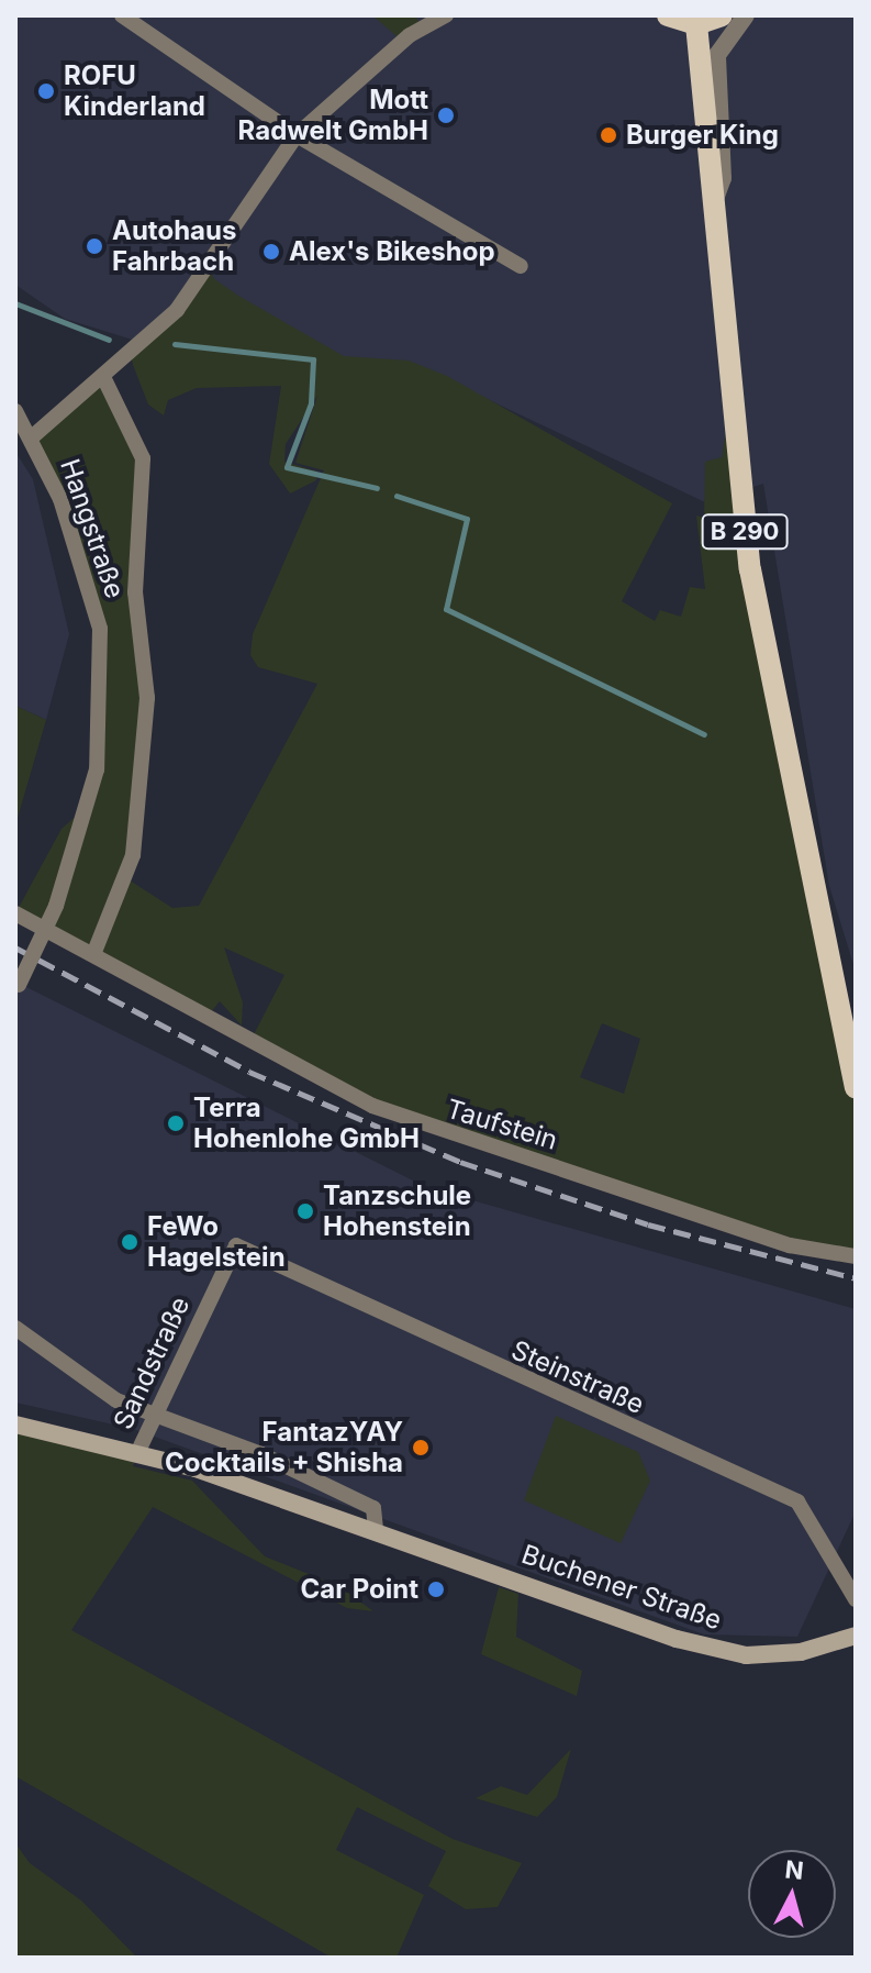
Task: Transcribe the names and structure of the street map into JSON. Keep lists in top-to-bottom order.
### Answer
{
  "streets": {
    "main road": ["B 290", "Buchener Straße"],
    "street": [
      "Hangstraße",
      "Taufstein",
      "Sandstraße",
      "Steinstraße"
    ]
  },
  "crossings": [
    ["Sandstraße", "Steinstraße"],
    ["Sandstraße", "Buchener Straße"]
  ],
  "places": [
    "ROFU Kinderland",
    "Mott Radwelt GmbH",
    "Burger King",
    "Autohaus Fahrbach",
    "Alex's Bikeshop",
    "Terra Hohenlohe GmbH",
    "Tanzschule Hohenstein",
    "FeWo Hagelstein",
    "FantazYAY Cocktails + Shisha",
    "Car Point"
  ],
  "north": "top"
}
